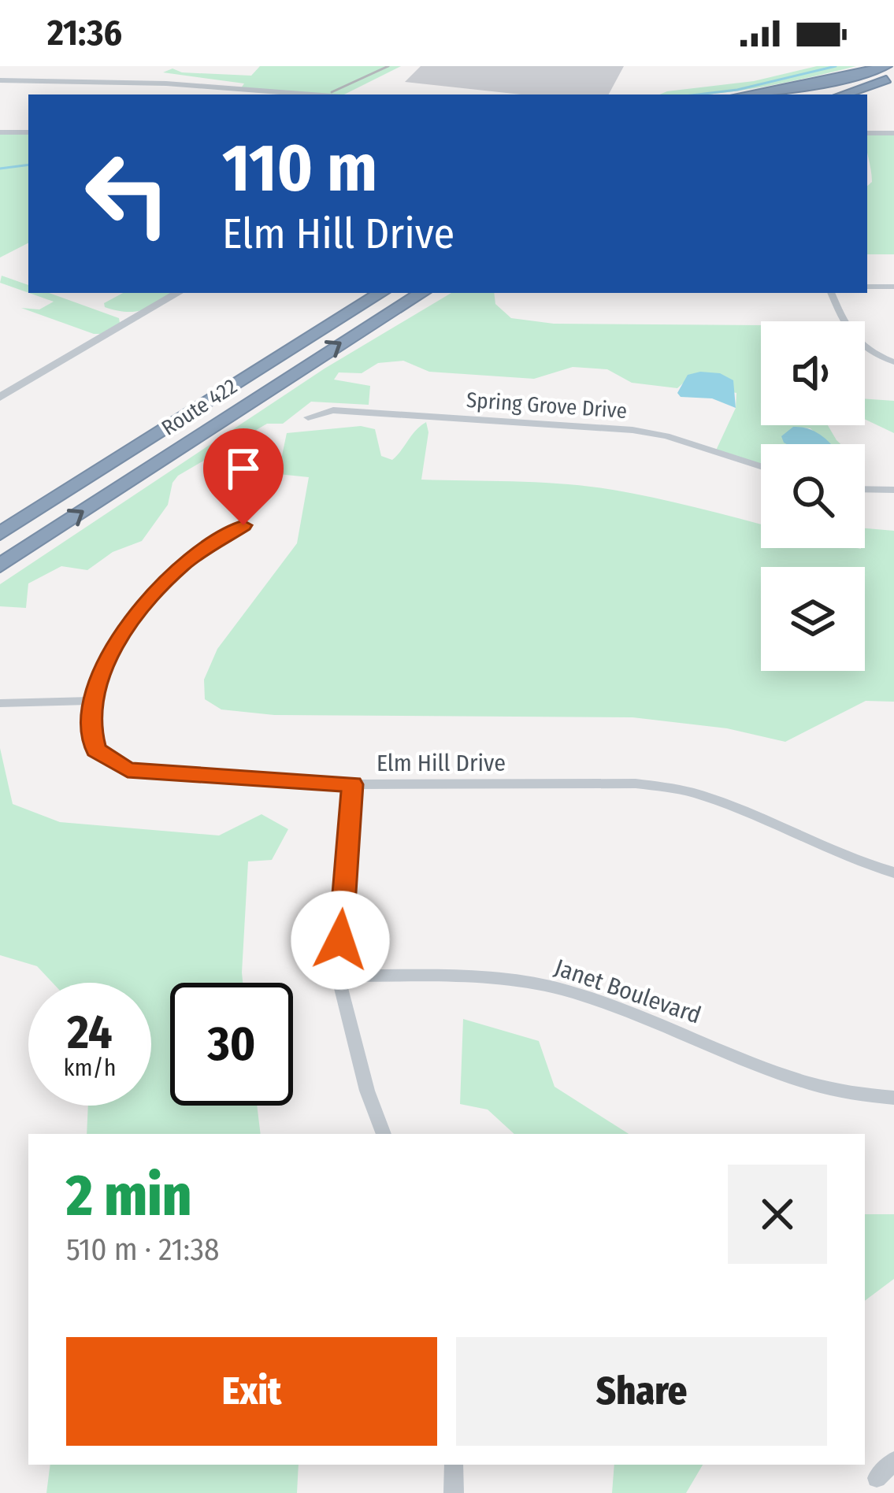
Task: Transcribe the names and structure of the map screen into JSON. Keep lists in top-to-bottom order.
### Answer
{
  "streets": {
    "highway": ["Route 422"],
    "street": ["Spring Grove Drive", "Elm Hill Drive", "Janet Boulevard"]
  },
  "page": {
    "status": "21:36",
    "turn": ["110 m", "Elm Hill Drive"],
    "speed": "24 km/h",
    "limit": "30",
    "heading": ["2 min", "510 m · 21:38"],
    "buttons": ["Exit", "Share"]
  }
}
